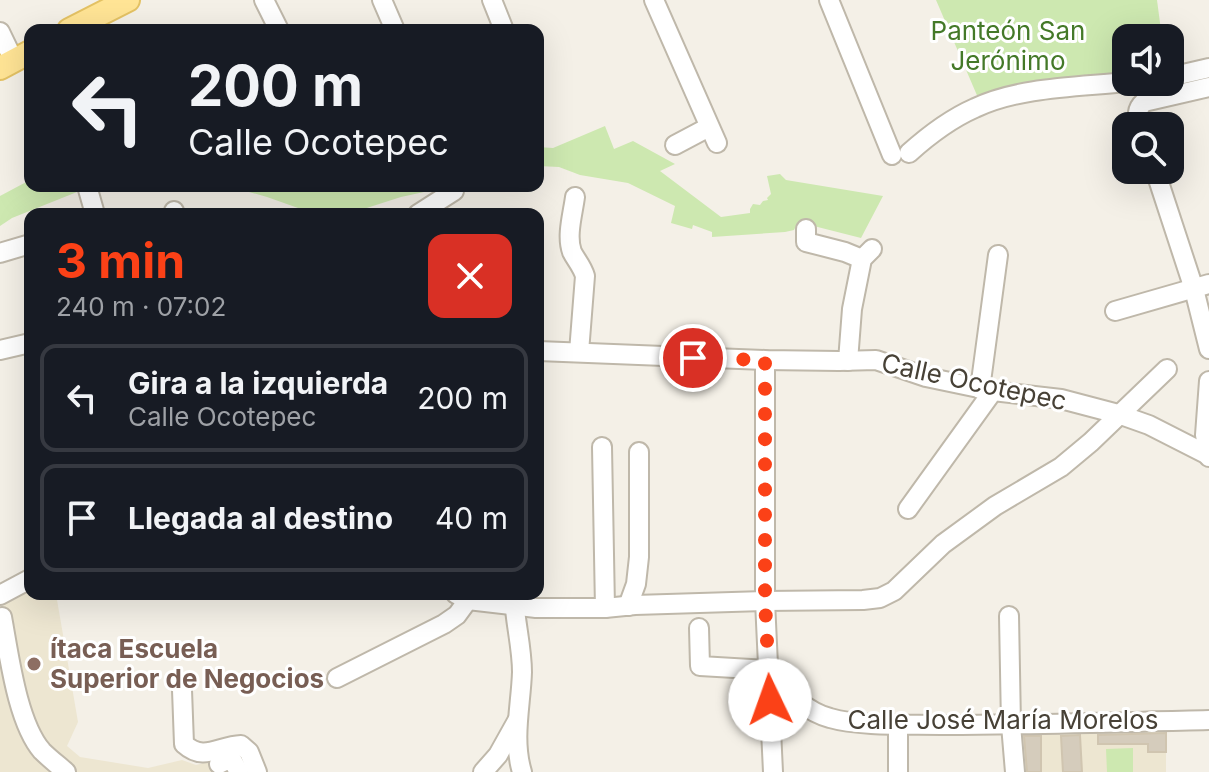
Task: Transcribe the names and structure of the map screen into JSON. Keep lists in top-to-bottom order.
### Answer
{
  "streets": {
    "street": ["Calle Ocotepec", "Calle José María Morelos"]
  },
  "parks": ["Panteón San Jerónimo"],
  "places": ["ítaca Escuela Superior de Negocios"],
  "page": {
    "turn": ["200 m", "Calle Ocotepec"],
    "heading": ["3 min", "240 m · 07:02"],
    "list": [
      {
        "name": "Gira a la izquierda",
        "note": "Calle Ocotepec",
        "value": "200 m"
      },
      {
        "name": "Llegada al destino",
        "value": "40 m"
      }
    ]
  }
}
